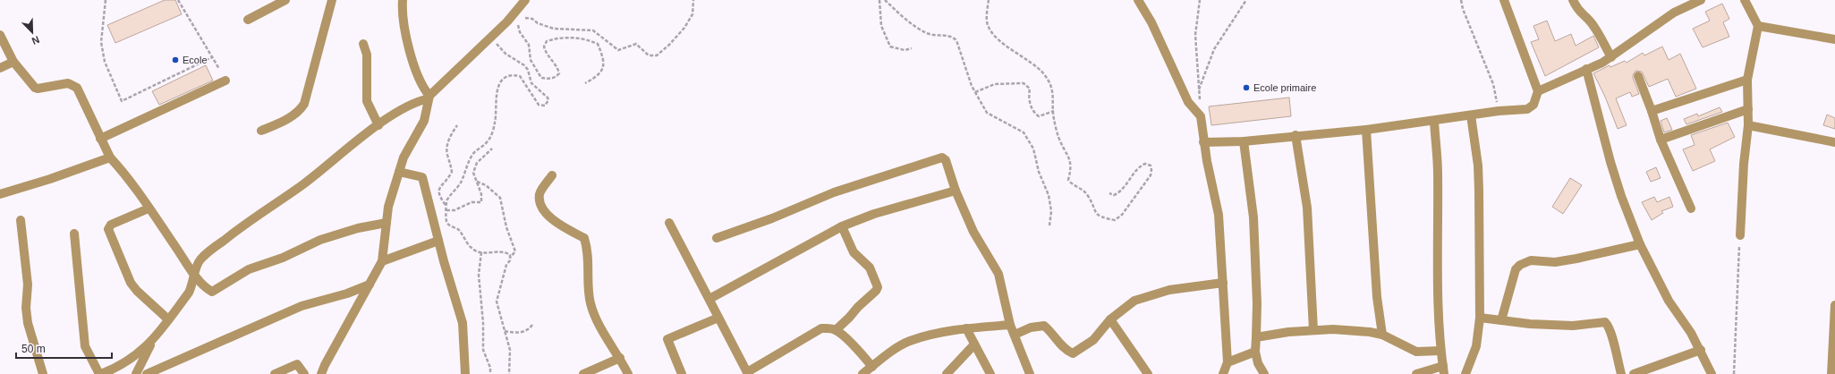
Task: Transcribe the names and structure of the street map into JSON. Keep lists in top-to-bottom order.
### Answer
{
  "places": ["Ecole", "Ecole primaire"],
  "scale_bar": "50 m",
  "north": "bottom right"
}
